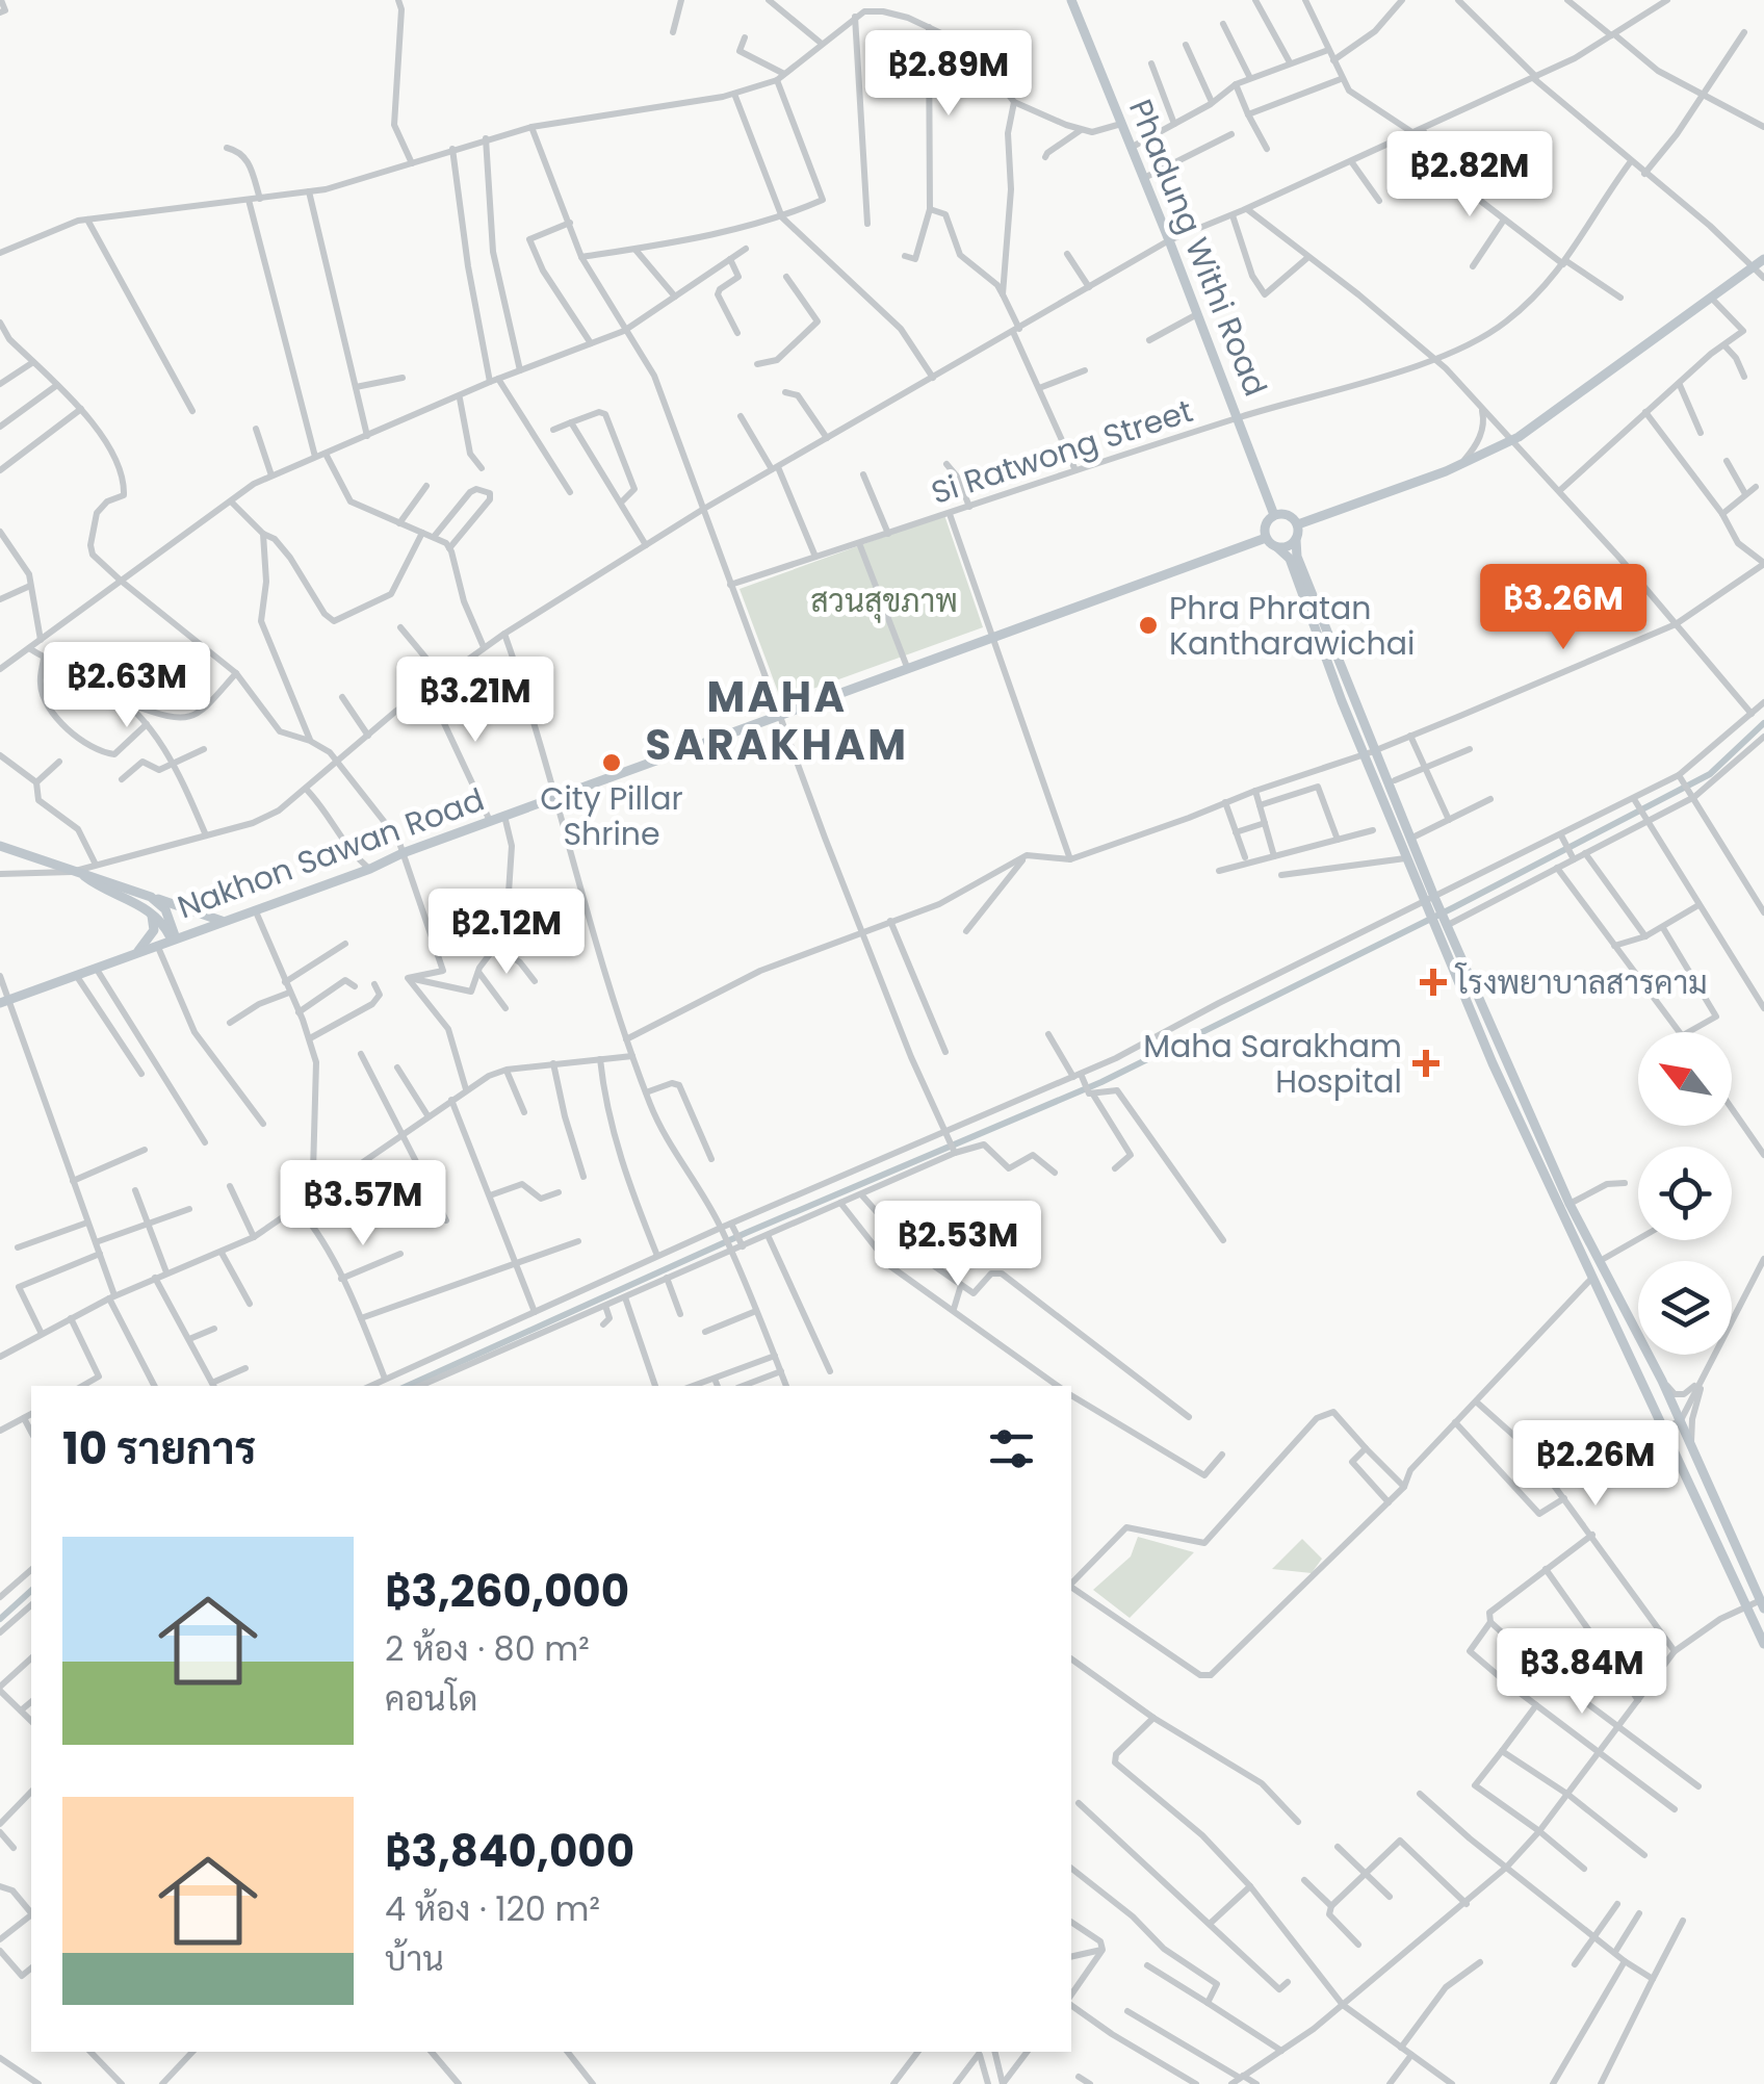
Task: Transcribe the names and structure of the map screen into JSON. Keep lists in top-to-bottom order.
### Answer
{
  "streets": {
    "main road": ["Phadung Withi Road", "Nakhon Sawan Road"],
    "street": ["Si Ratwong Street"]
  },
  "crossings": [
    ["Phadung Withi Road", "Si Ratwong Street"],
    ["Phadung Withi Road", "Nakhon Sawan Road"]
  ],
  "districts": ["MAHA SARAKHAM"],
  "parks": ["สวนสุขภาพ"],
  "places": {
    "other": ["Phra Phratan Kantharawichai", "City Pillar Shrine"],
    "health": ["โรงพยาบาลสารคาม", "Maha Sarakham Hospital"]
  },
  "north": "top left",
  "page": {
    "price": [
      "฿2.89M",
      "฿2.82M",
      "฿3.26M",
      "฿2.63M",
      "฿3.21M",
      "฿2.12M",
      "฿3.57M",
      "฿2.53M",
      "฿2.26M",
      "฿3.84M"
    ],
    "heading": "10 รายการ",
    "list": [
      {
        "name": "฿3,260,000",
        "note": "2 ห้อง · 80 m² · คอนโด"
      },
      {
        "name": "฿3,840,000",
        "note": "4 ห้อง · 120 m² · บ้าน"
      }
    ]
  }
}
